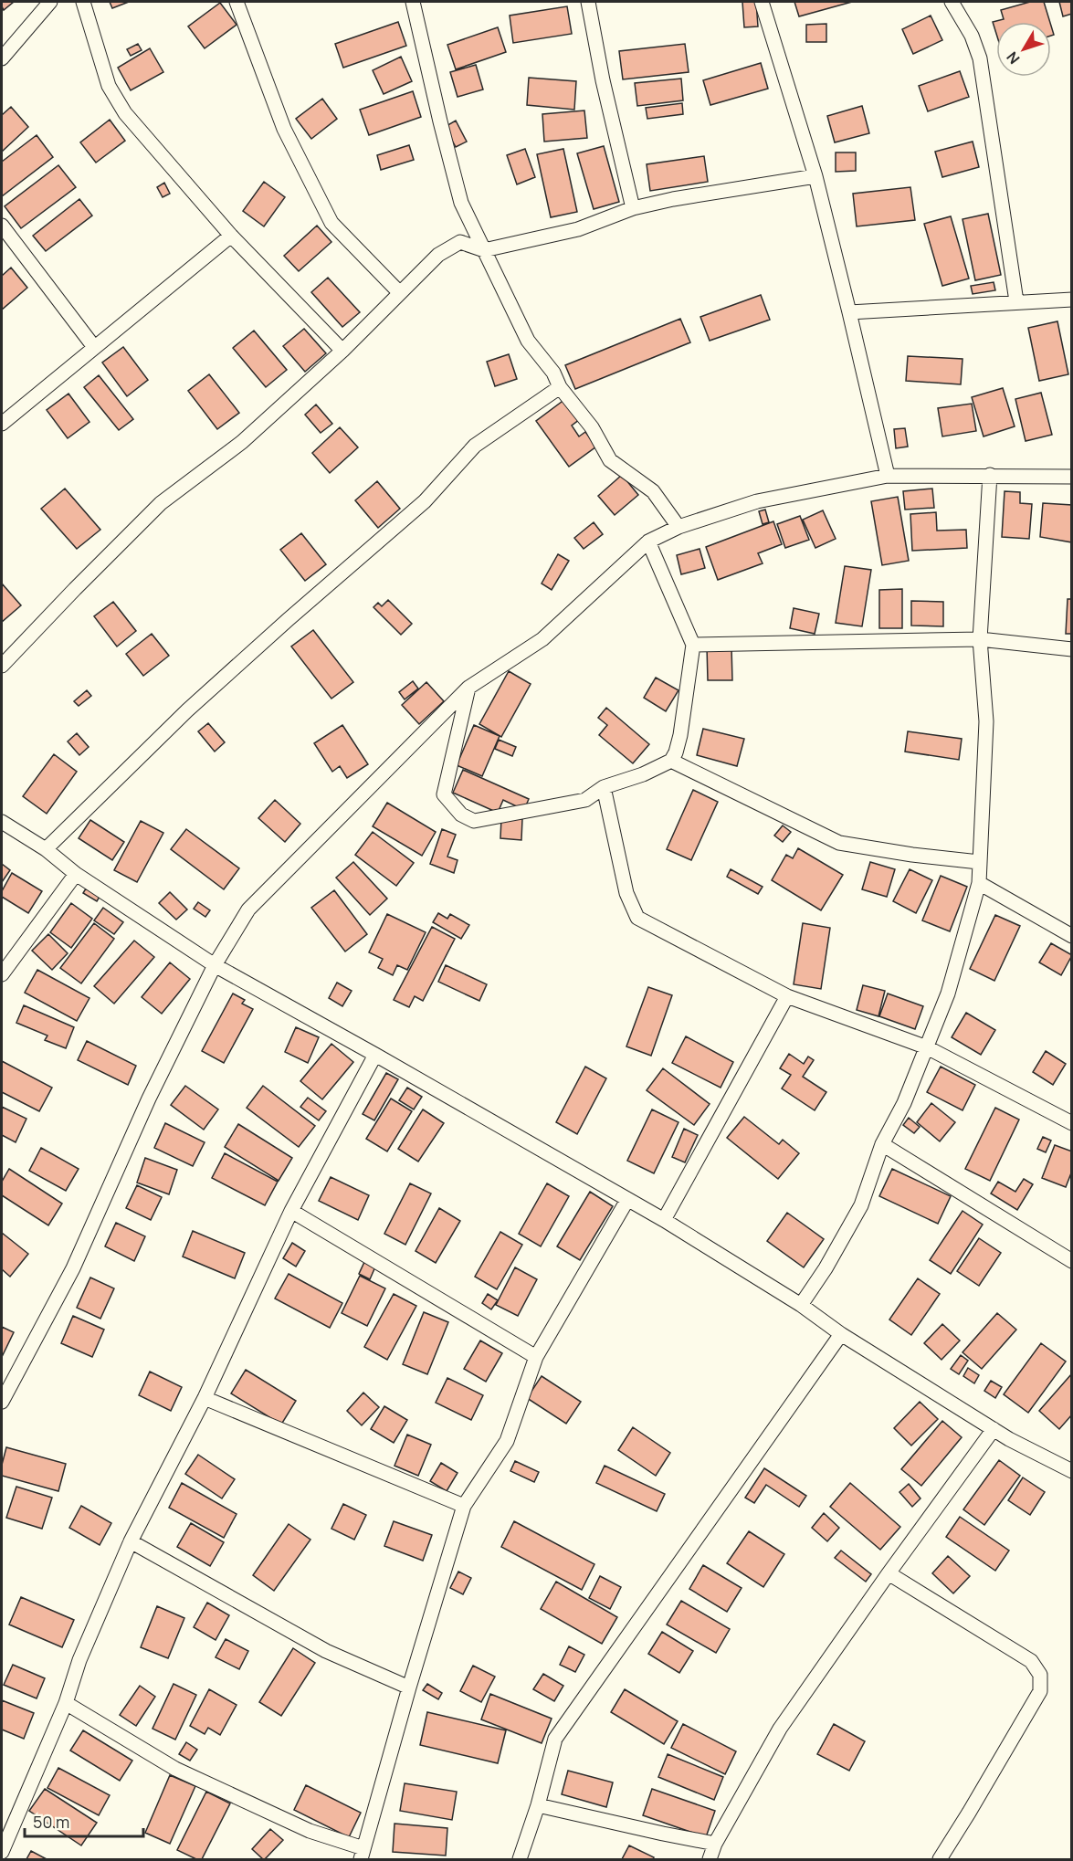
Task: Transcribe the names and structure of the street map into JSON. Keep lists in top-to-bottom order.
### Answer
{
  "scale_bar": "50 m",
  "north": "bottom left"
}
